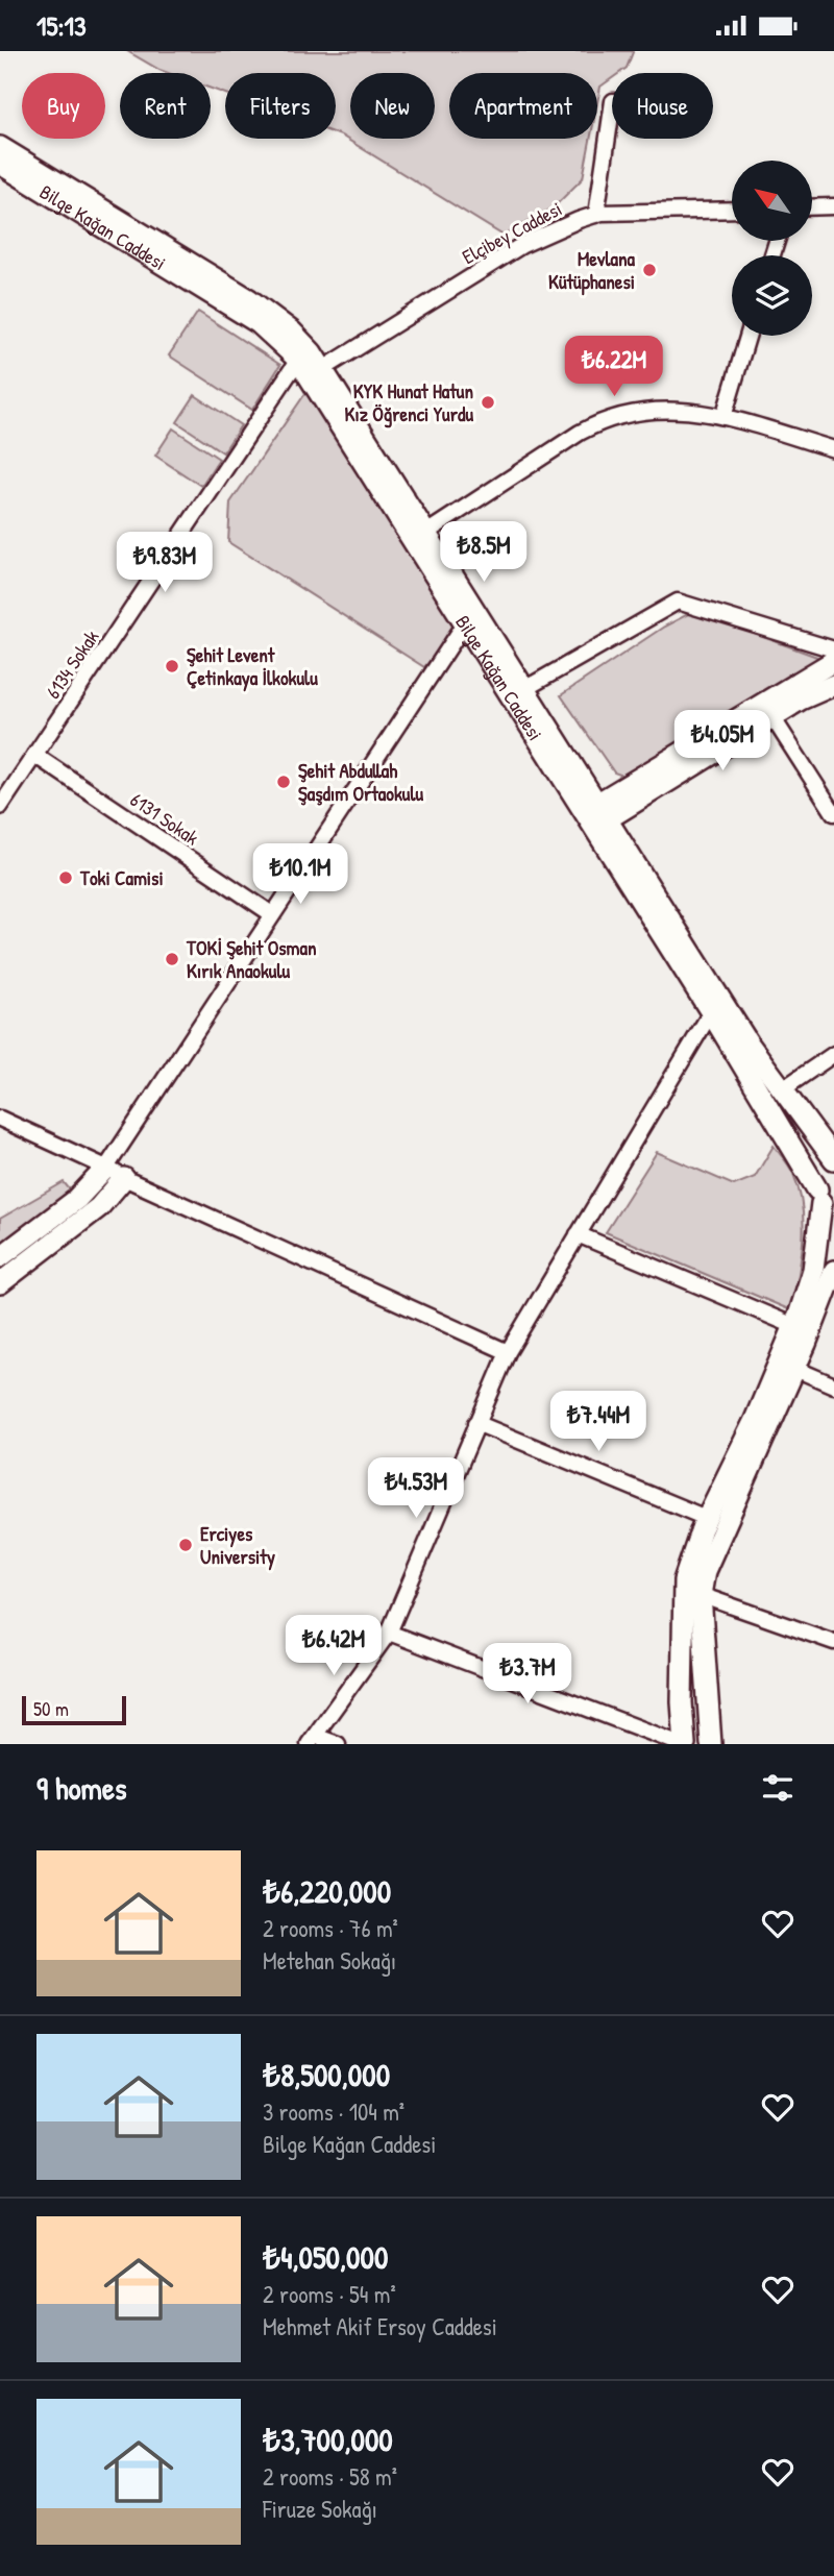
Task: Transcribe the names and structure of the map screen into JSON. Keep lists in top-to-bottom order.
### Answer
{
  "streets": {
    "street": [
      "Bilge Kağan Caddesi",
      "Elçibey Caddesi",
      "6134 Sokak",
      "6131 Sokak"
    ]
  },
  "crossings": [
    ["Bilge Kağan Caddesi", "Elçibey Caddesi"],
    ["Bilge Kağan Caddesi", "6134 Sokak"],
    ["6134 Sokak", "6131 Sokak"]
  ],
  "places": [
    "Mevlana Kütüphanesi",
    "KYK Hunat Hatun Kız Öğrenci Yurdu",
    "Şehit Levent Çetinkaya İlkokulu",
    "Şehit Abdullah Şaşdım Ortaokulu",
    "Toki Camisi",
    "TOKİ Şehit Osman Kırık Anaokulu",
    "Erciyes University"
  ],
  "scale_bar": "50 m",
  "north": "top left",
  "page": {
    "status": "15:13",
    "chip": [
      "Buy",
      "Rent",
      "Filters",
      "New",
      "Apartment",
      "House"
    ],
    "price": [
      "₺6.22M",
      "₺8.5M",
      "₺9.83M",
      "₺4.05M",
      "₺10.1M",
      "₺7.44M",
      "₺4.53M",
      "₺6.42M",
      "₺3.7M"
    ],
    "scale": "50 m",
    "heading": "9 homes",
    "list": [
      {
        "name": "₺6,220,000",
        "note": "2 rooms · 76 m² · Metehan Sokağı"
      },
      {
        "name": "₺8,500,000",
        "note": "3 rooms · 104 m² · Bilge Kağan Caddesi"
      },
      {
        "name": "₺4,050,000",
        "note": "2 rooms · 54 m² · Mehmet Akif Ersoy Caddesi"
      },
      {
        "name": "₺3,700,000",
        "note": "2 rooms · 58 m² · Firuze Sokağı"
      }
    ]
  }
}
